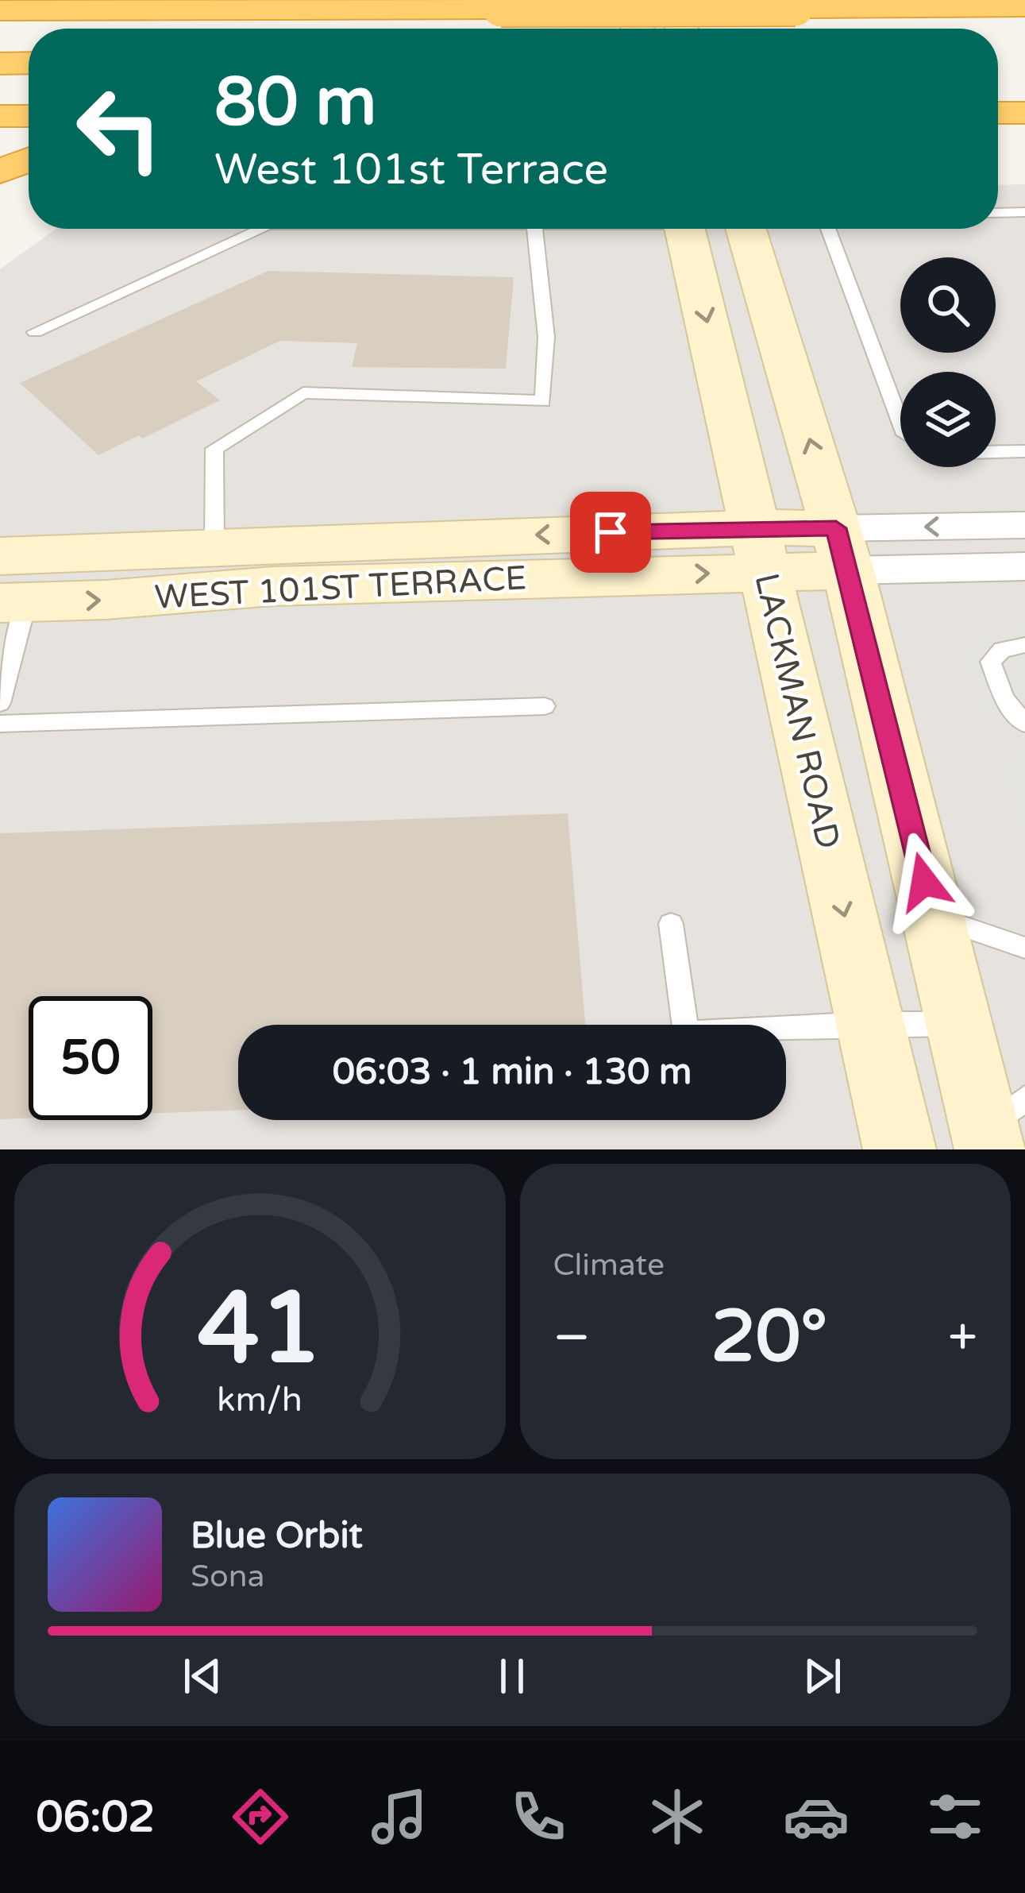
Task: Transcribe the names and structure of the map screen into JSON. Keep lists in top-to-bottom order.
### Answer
{
  "streets": {
    "main road": ["WEST 101ST TERRACE", "LACKMAN ROAD"]
  },
  "crossings": [
    ["WEST 101ST TERRACE", "LACKMAN ROAD"]
  ],
  "page": {
    "turn": ["80 m", "West 101st Terrace"],
    "limit": "50",
    "trip": "06:03 · 1 min · 130 m",
    "tile": "Climate",
    "heat": ["−", "20°", "+"],
    "song": ["Blue Orbit", "Sona"],
    "tabs": "06:02",
    "gauge": ["41", "km/h"]
  }
}
